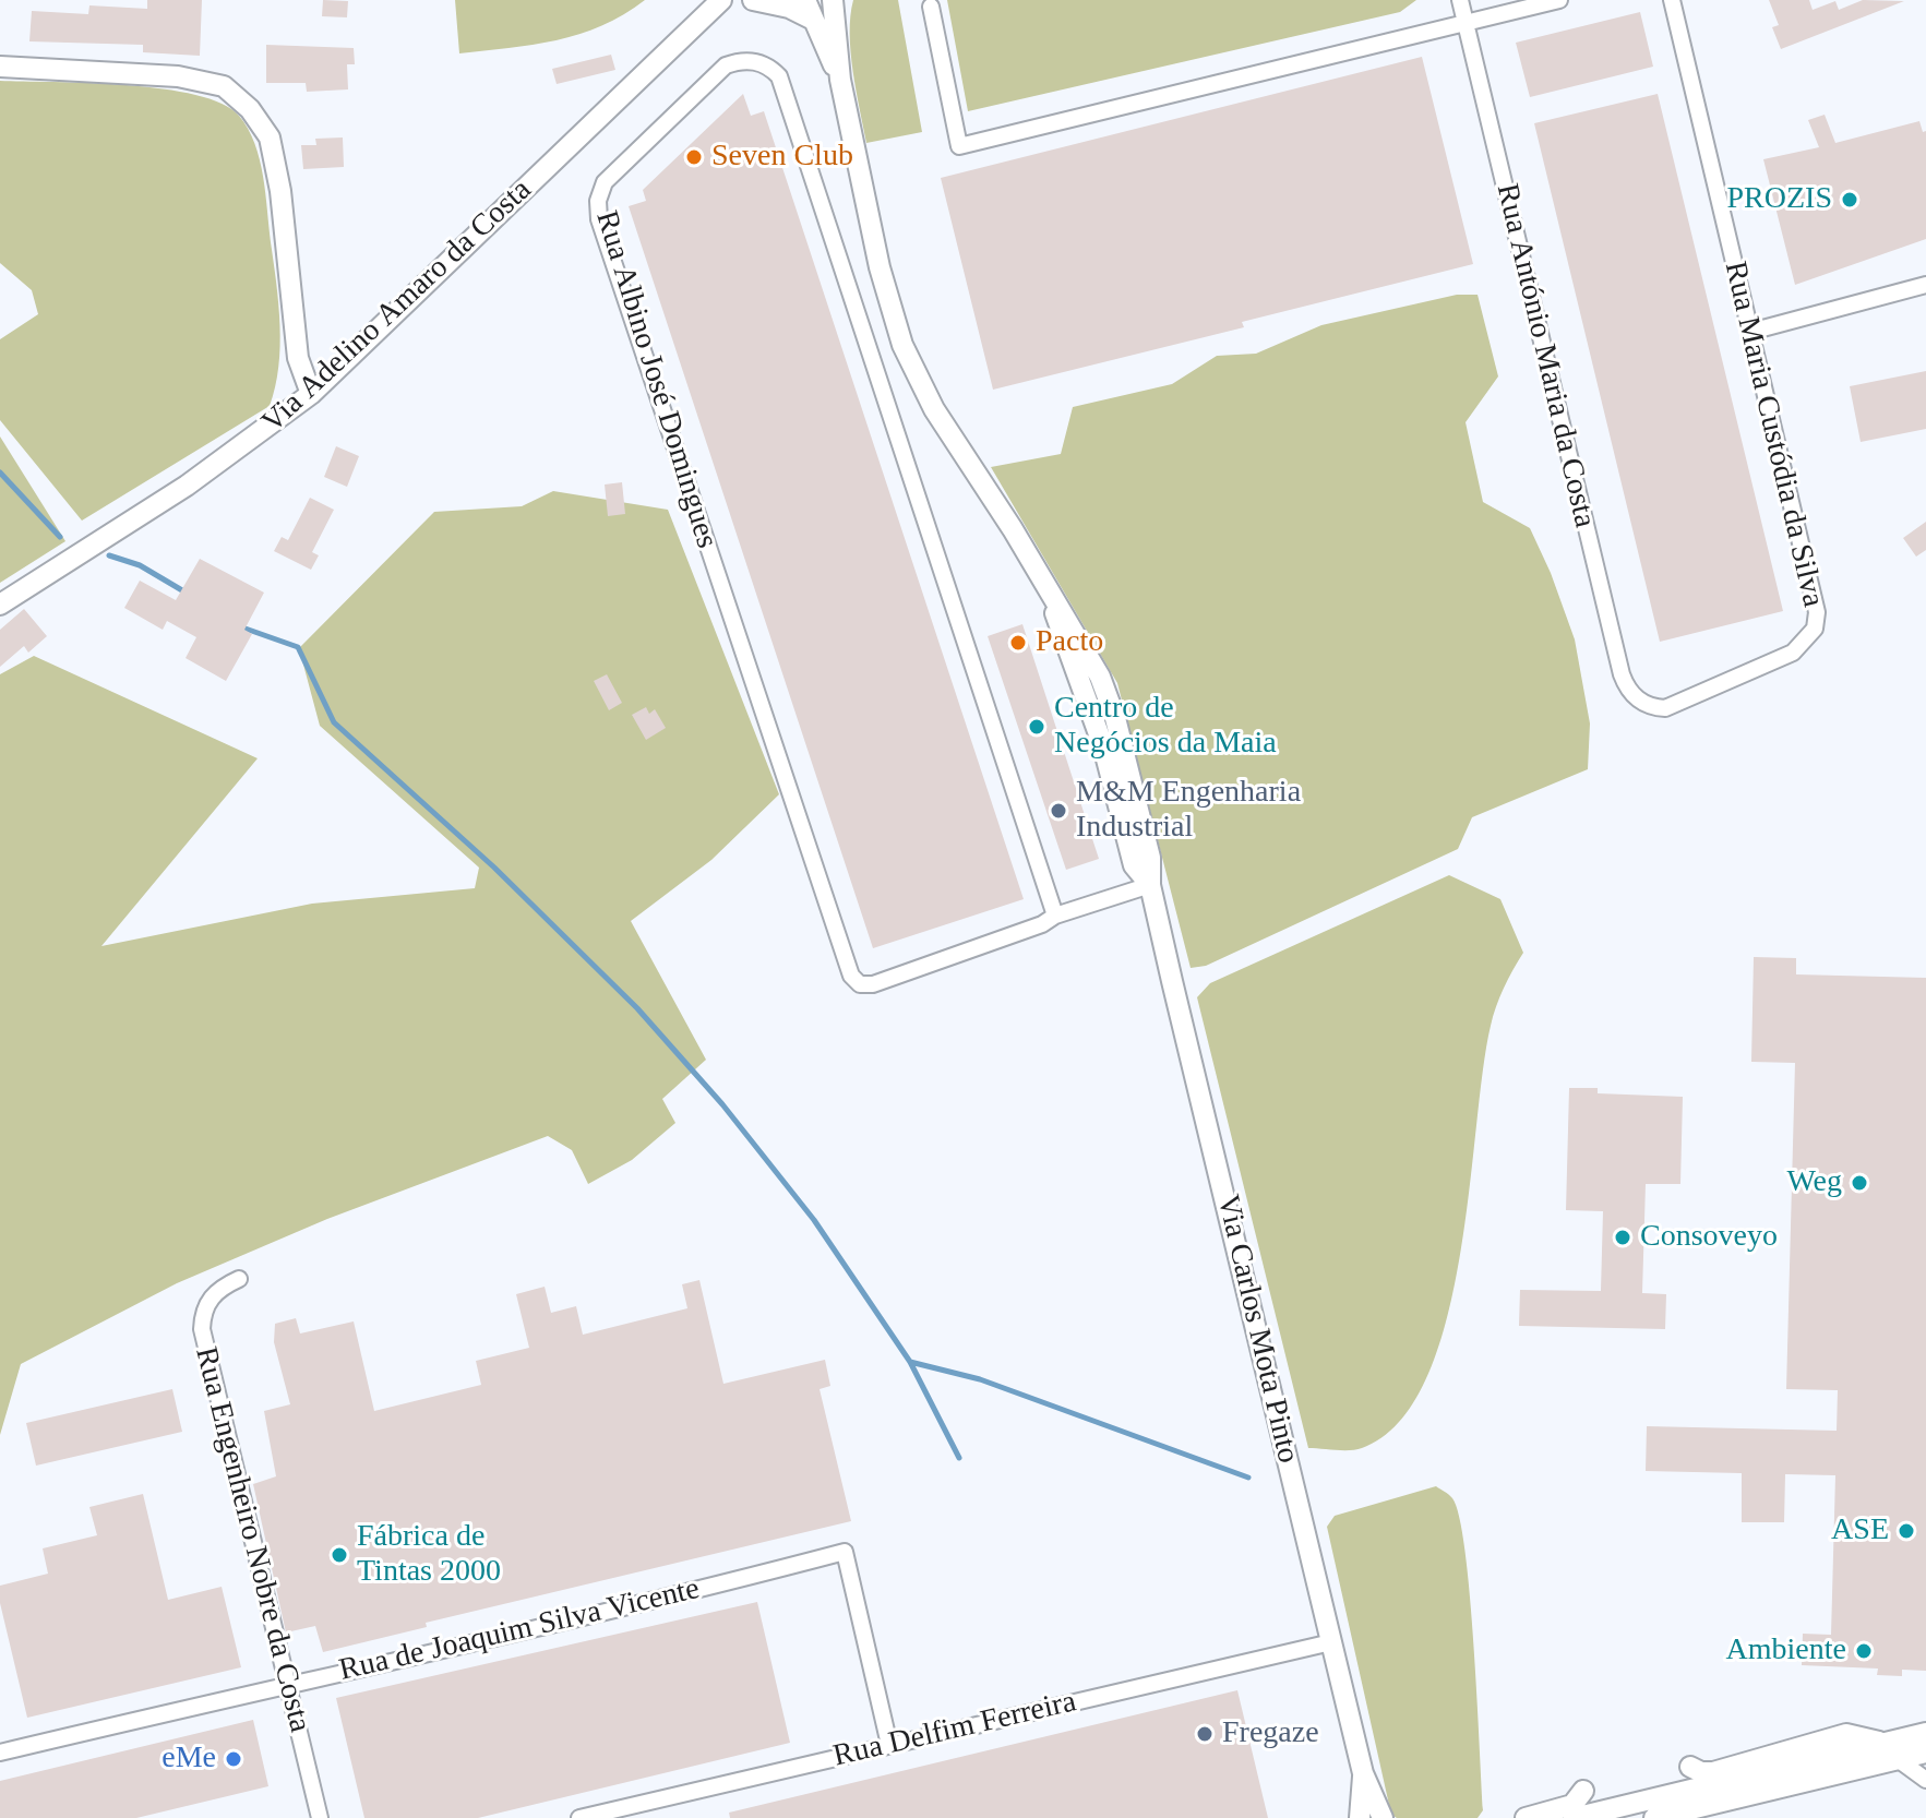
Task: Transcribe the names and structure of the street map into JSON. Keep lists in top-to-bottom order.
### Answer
{
  "streets": {
    "main road": ["Via Adelino Amaro da Costa", "Via Carlos Mota Pinto"],
    "street": [
      "Rua António Maria da Costa",
      "Rua Albino José Domingues",
      "Rua Maria Custódia da Silva",
      "Rua Engenheiro Nobre da Costa",
      "Rua de Joaquim Silva Vicente",
      "Rua Delfim Ferreira"
    ]
  },
  "crossings": [
    ["Rua António Maria da Costa", "Rua Maria Custódia da Silva"],
    ["Rua Albino José Domingues", "Via Carlos Mota Pinto"],
    ["Via Carlos Mota Pinto", "Rua Delfim Ferreira"],
    ["Rua Engenheiro Nobre da Costa", "Rua de Joaquim Silva Vicente"],
    ["Rua de Joaquim Silva Vicente", "Rua Delfim Ferreira"]
  ],
  "places": [
    "Seven Club",
    "PROZIS",
    "Pacto",
    "Centro de Negócios da Maia",
    "M&M Engenharia Industrial",
    "Weg",
    "Consoveyo",
    "ASE",
    "Fábrica de Tintas 2000",
    "Ambiente",
    "Fregaze",
    "eMe"
  ]
}
